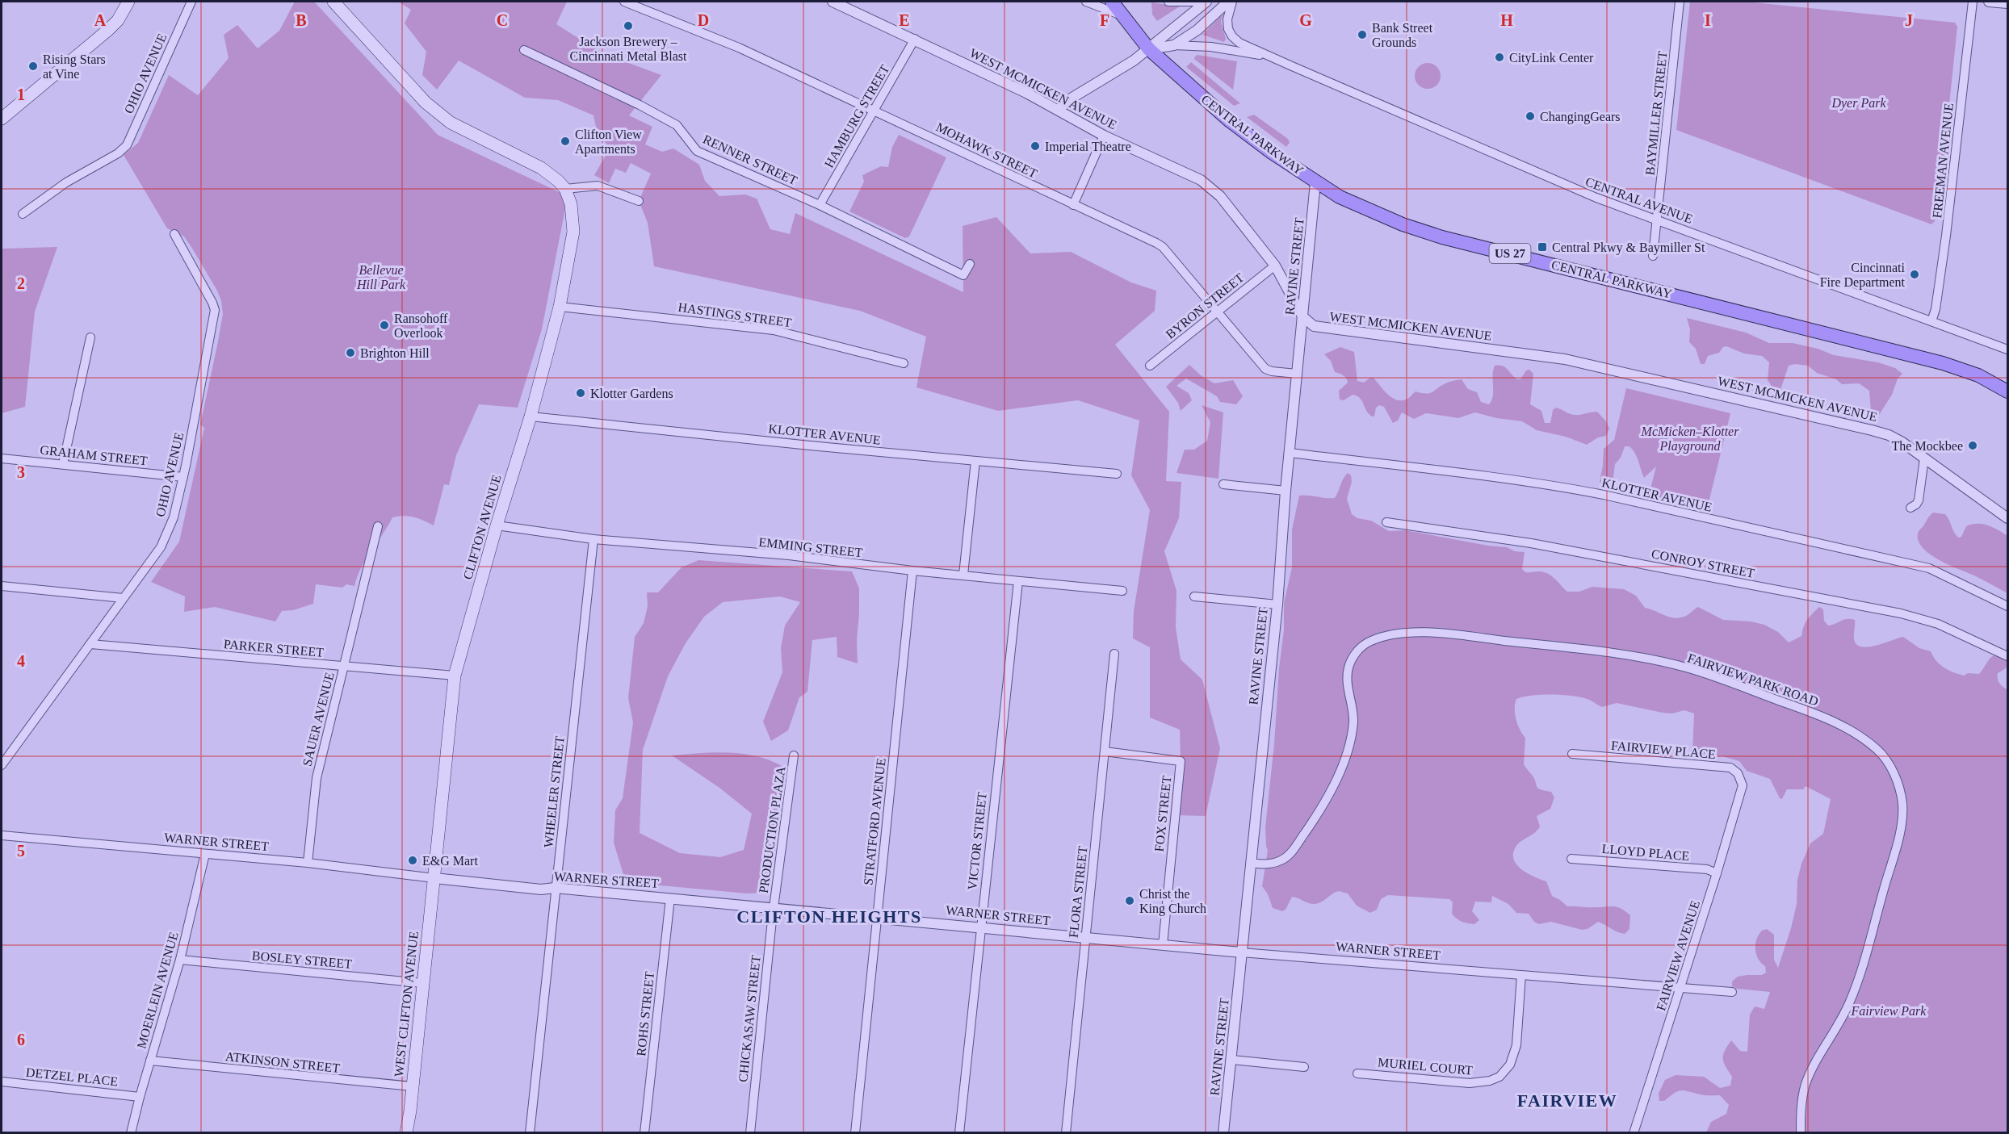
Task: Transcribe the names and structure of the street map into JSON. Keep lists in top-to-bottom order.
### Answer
{
  "streets": {
    "main road": [
      "CENTRAL PARKWAY",
      "US 27",
      "CLIFTON AVENUE",
      "WEST CLIFTON AVENUE"
    ],
    "street": [
      "OHIO AVENUE",
      "WEST MCMICKEN AVENUE",
      "BAYMILLER STREET",
      "HAMBURG STREET",
      "MOHAWK STREET",
      "RENNER STREET",
      "FREEMAN AVENUE",
      "CENTRAL AVENUE",
      "RAVINE STREET",
      "BYRON STREET",
      "HASTINGS STREET",
      "KLOTTER AVENUE",
      "GRAHAM STREET",
      "EMMING STREET",
      "CONROY STREET",
      "PARKER STREET",
      "FAIRVIEW PARK ROAD",
      "SAUER AVENUE",
      "FAIRVIEW PLACE",
      "WHEELER STREET",
      "FOX STREET",
      "STRATFORD AVENUE",
      "PRODUCTION PLAZA",
      "VICTOR STREET",
      "WARNER STREET",
      "LLOYD PLACE",
      "FLORA STREET",
      "FAIRVIEW AVENUE",
      "BOSLEY STREET",
      "MOERLEIN AVENUE",
      "ROHS STREET",
      "CHICKASAW STREET",
      "ATKINSON STREET",
      "MURIEL COURT",
      "DETZEL PLACE"
    ]
  },
  "crossings": [
    ["OHIO AVENUE", "GRAHAM STREET"],
    ["OHIO AVENUE", "PARKER STREET"],
    ["WEST MCMICKEN AVENUE", "HAMBURG STREET"],
    ["WEST MCMICKEN AVENUE", "RAVINE STREET"],
    ["WEST MCMICKEN AVENUE", "BYRON STREET"],
    ["BAYMILLER STREET", "CENTRAL AVENUE"],
    ["HAMBURG STREET", "MOHAWK STREET"],
    ["HAMBURG STREET", "RENNER STREET"],
    ["CENTRAL PARKWAY", "RAVINE STREET"],
    ["MOHAWK STREET", "RAVINE STREET"],
    ["MOHAWK STREET", "BYRON STREET"],
    ["FREEMAN AVENUE", "CENTRAL AVENUE"],
    ["RAVINE STREET", "KLOTTER AVENUE"],
    ["RAVINE STREET", "FAIRVIEW PARK ROAD"],
    ["RAVINE STREET", "WARNER STREET"],
    ["HASTINGS STREET", "CLIFTON AVENUE"],
    ["KLOTTER AVENUE", "CLIFTON AVENUE"],
    ["CLIFTON AVENUE", "EMMING STREET"],
    ["CLIFTON AVENUE", "PARKER STREET"],
    ["CLIFTON AVENUE", "WARNER STREET"],
    ["CLIFTON AVENUE", "WEST CLIFTON AVENUE"],
    ["EMMING STREET", "WHEELER STREET"],
    ["EMMING STREET", "STRATFORD AVENUE"],
    ["EMMING STREET", "VICTOR STREET"],
    ["PARKER STREET", "SAUER AVENUE"],
    ["SAUER AVENUE", "WARNER STREET"],
    ["FAIRVIEW PLACE", "FAIRVIEW AVENUE"],
    ["WHEELER STREET", "WARNER STREET"],
    ["FOX STREET", "WARNER STREET"],
    ["FOX STREET", "FLORA STREET"],
    ["STRATFORD AVENUE", "WARNER STREET"],
    ["PRODUCTION PLAZA", "WARNER STREET"],
    ["PRODUCTION PLAZA", "CHICKASAW STREET"],
    ["VICTOR STREET", "WARNER STREET"],
    ["WARNER STREET", "FLORA STREET"],
    ["WARNER STREET", "FAIRVIEW AVENUE"],
    ["WARNER STREET", "MOERLEIN AVENUE"],
    ["WARNER STREET", "WEST CLIFTON AVENUE"],
    ["WARNER STREET", "ROHS STREET"],
    ["WARNER STREET", "CHICKASAW STREET"],
    ["WARNER STREET", "MURIEL COURT"],
    ["LLOYD PLACE", "FAIRVIEW AVENUE"],
    ["BOSLEY STREET", "MOERLEIN AVENUE"],
    ["BOSLEY STREET", "WEST CLIFTON AVENUE"],
    ["MOERLEIN AVENUE", "ATKINSON STREET"],
    ["MOERLEIN AVENUE", "DETZEL PLACE"],
    ["WEST CLIFTON AVENUE", "ATKINSON STREET"]
  ],
  "districts": ["CLIFTON HEIGHTS", "FAIRVIEW"],
  "parks": [
    "Dyer Park",
    "Bellevue Hill Park",
    "McMicken–Klotter Playground",
    "Fairview Park"
  ],
  "places": {
    "other": [
      "Jackson Brewery – Cincinnati Metal Blast",
      "Bank Street Grounds",
      "CityLink Center",
      "Rising Stars at Vine",
      "ChangingGears",
      "Clifton View Apartments",
      "Imperial Theatre",
      "Cincinnati Fire Department",
      "Ransohoff Overlook",
      "Brighton Hill",
      "Klotter Gardens",
      "The Mockbee",
      "E&G Mart",
      "Christ the King Church"
    ],
    "transit": ["Central Pkwy & Baymiller St"]
  },
  "grid": {
    "columns": [
      "A",
      "B",
      "C",
      "D",
      "E",
      "F",
      "G",
      "H",
      "I",
      "J"
    ],
    "rows": [
      "1",
      "2",
      "3",
      "4",
      "5",
      "6"
    ]
  }
}
